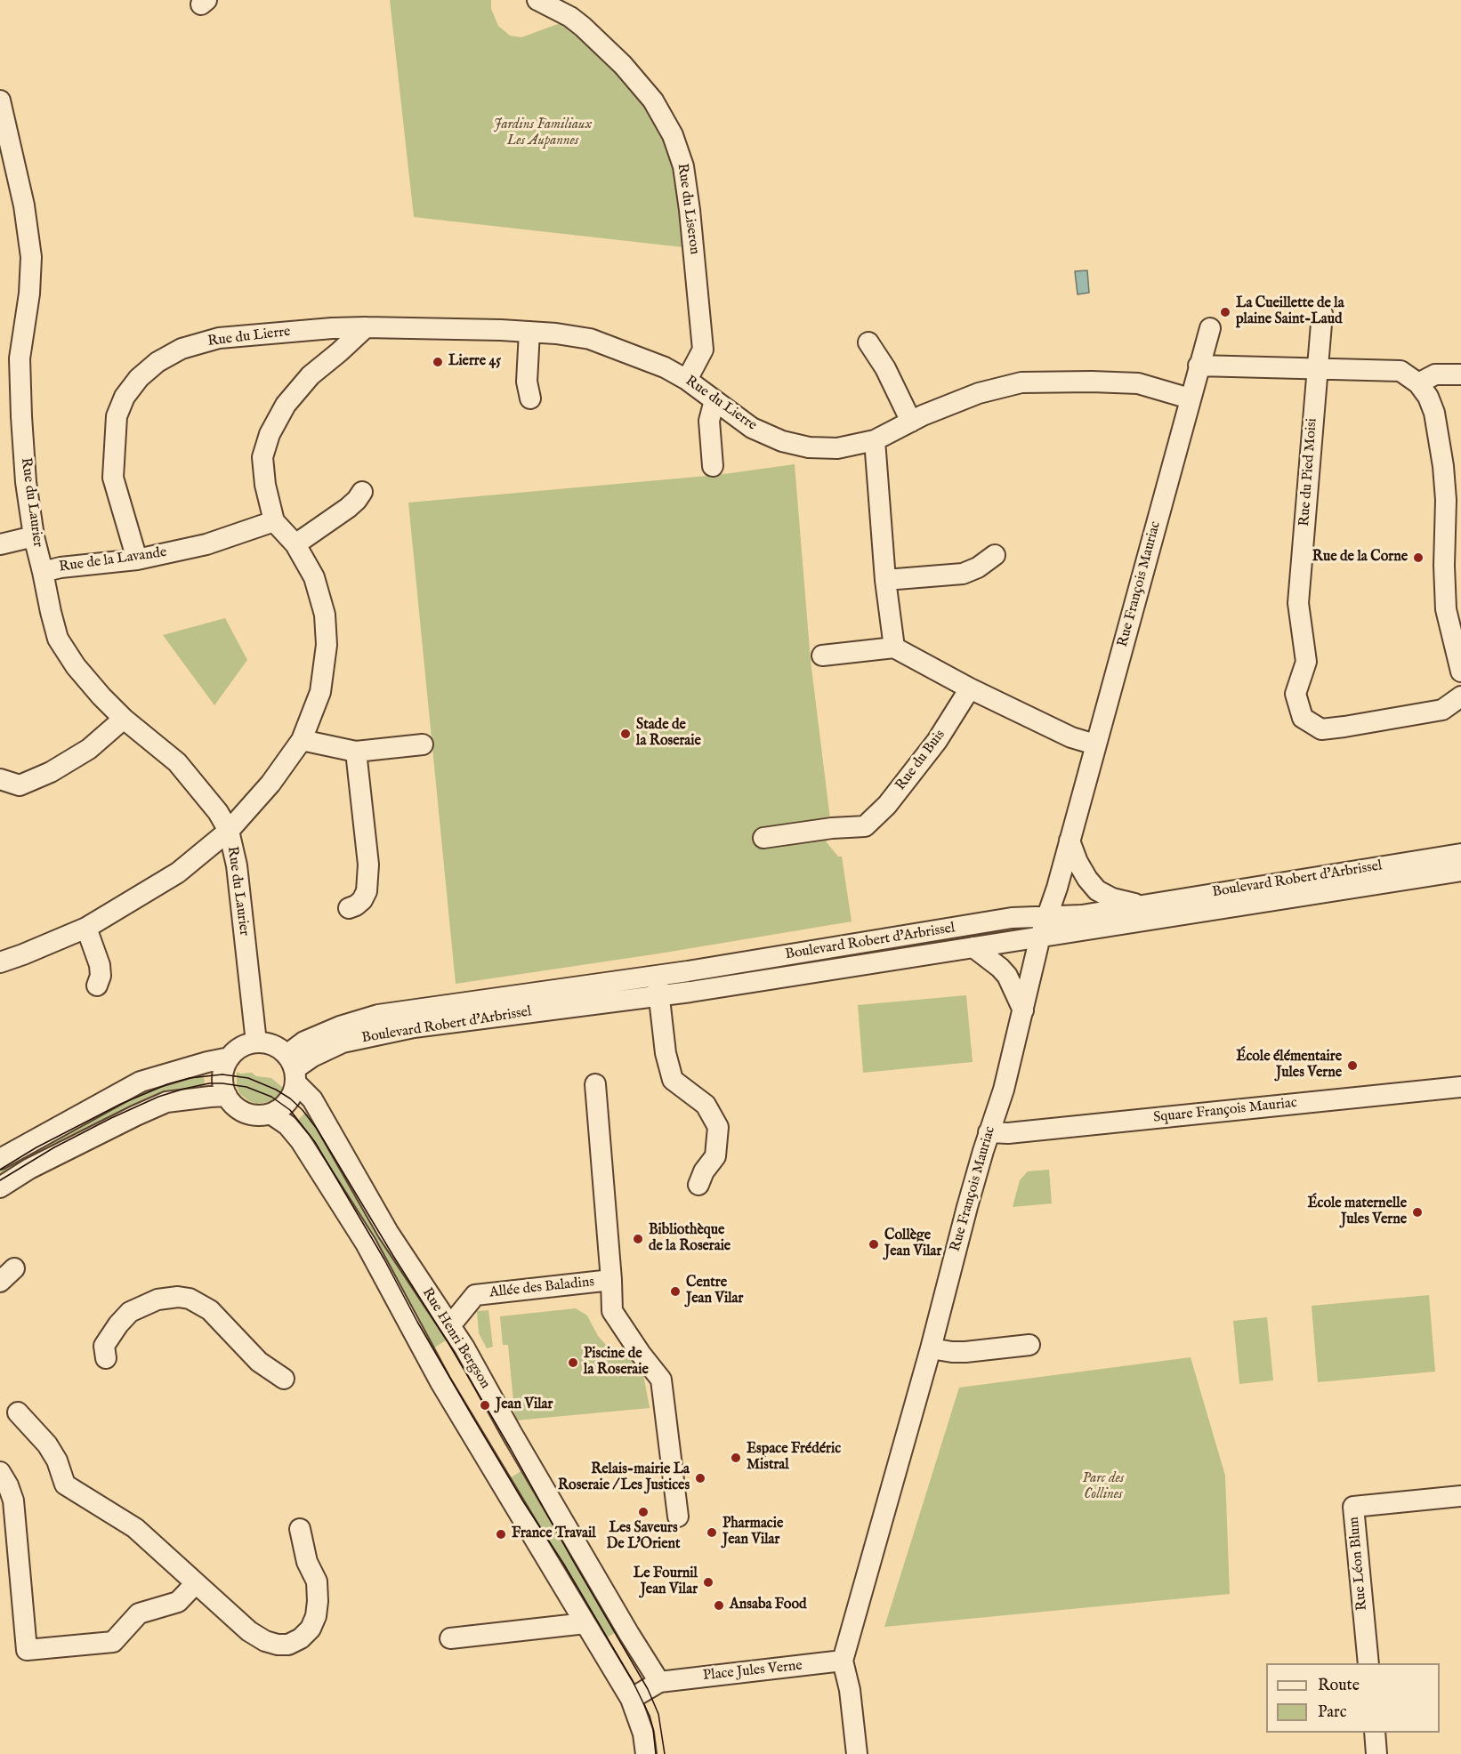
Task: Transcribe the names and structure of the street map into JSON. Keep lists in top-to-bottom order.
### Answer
{
  "streets": {
    "street": [
      "Rue du Liseron",
      "Rue du Lierre",
      "Rue du Pied Moisi",
      "Rue du Laurier",
      "Rue de la Lavande",
      "Rue François Mauriac",
      "Rue du Buis",
      "Boulevard Robert d'Arbrissel",
      "Square François Mauriac",
      "Allée des Baladins",
      "Rue Henri Bergson",
      "Rue Léon Blum",
      "Place Jules Verne"
    ]
  },
  "crossings": [
    ["Rue du Liseron", "Rue du Lierre"],
    ["Rue du Lierre", "Rue de la Lavande"],
    ["Rue du Lierre", "Rue François Mauriac"],
    ["Rue du Laurier", "Rue de la Lavande"],
    ["Rue du Laurier", "Boulevard Robert d'Arbrissel"],
    ["Rue du Laurier", "Rue Henri Bergson"],
    ["Rue François Mauriac", "Boulevard Robert d'Arbrissel"],
    ["Rue François Mauriac", "Square François Mauriac"],
    ["Rue François Mauriac", "Place Jules Verne"],
    ["Boulevard Robert d'Arbrissel", "Rue Henri Bergson"],
    ["Rue Henri Bergson", "Place Jules Verne"]
  ],
  "parks": ["Jardins Familiaux Les Aupannes", "Parc des Collines"],
  "places": [
    "La Cueillette de la plaine Saint-Laud",
    "Lierre 45",
    "Rue de la Corne",
    "Stade de la Roseraie",
    "École élémentaire Jules Verne",
    "École maternelle Jules Verne",
    "Bibliothèque de la Roseraie",
    "Collège Jean Vilar",
    "Centre Jean Vilar",
    "Piscine de la Roseraie",
    "Jean Vilar",
    "Espace Frédéric Mistral",
    "Relais-mairie La Roseraie / Les Justices",
    "Les Saveurs De L'Orient",
    "Pharmacie Jean Vilar",
    "France Travail",
    "Le Fournil Jean Vilar",
    "Ansaba Food"
  ],
  "legend": ["Route", "Parc"]
}
